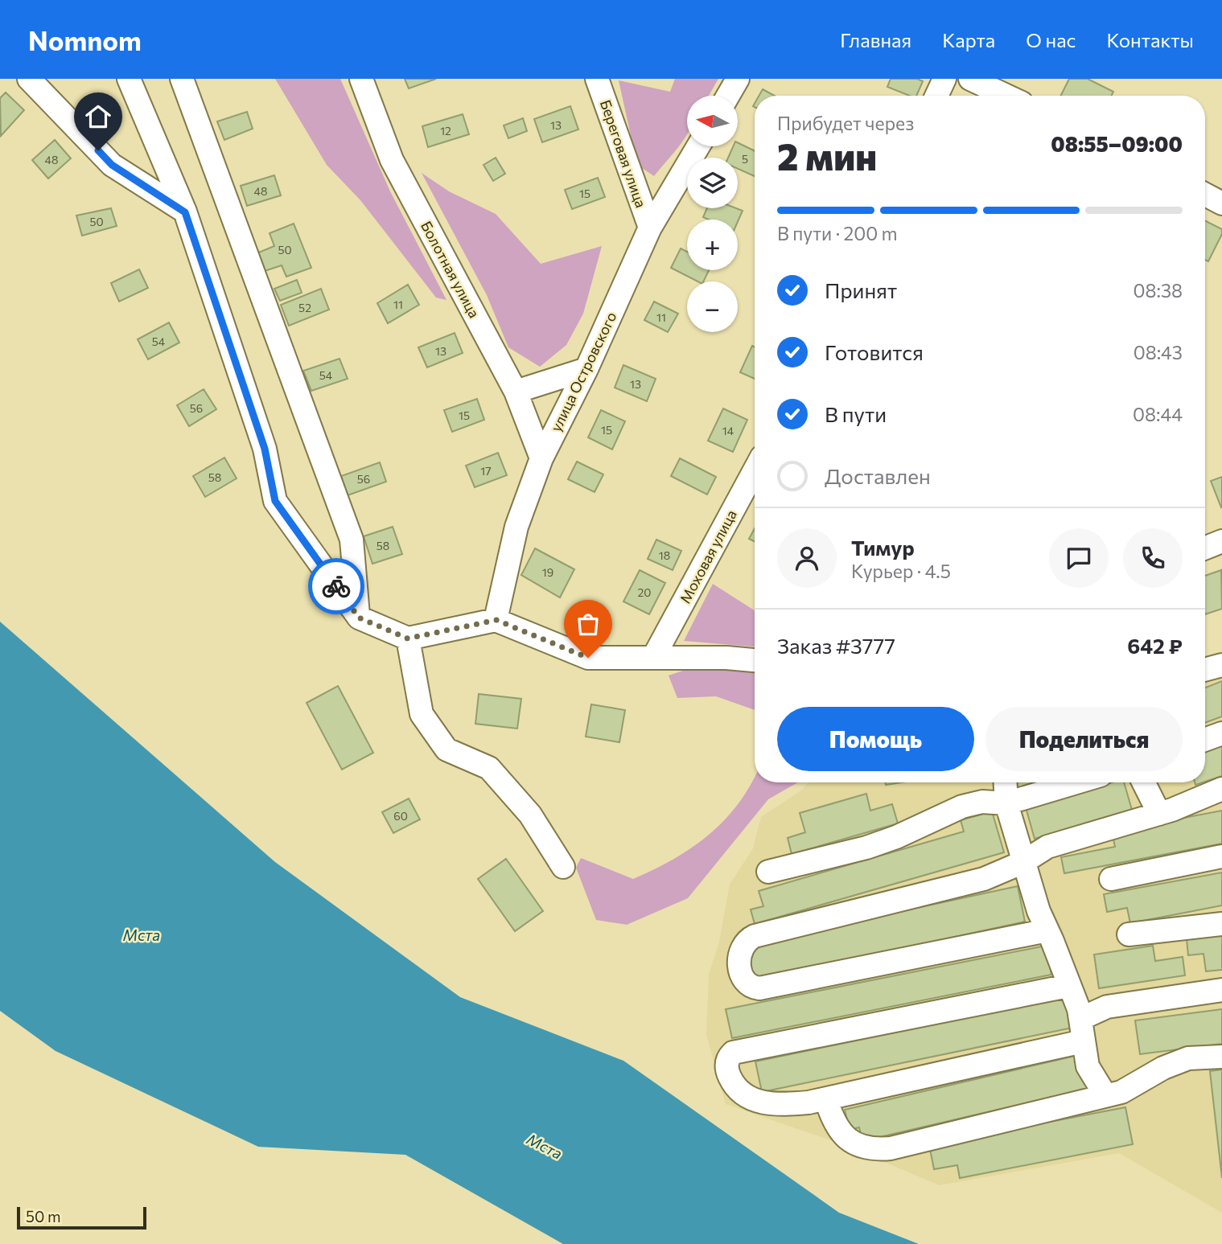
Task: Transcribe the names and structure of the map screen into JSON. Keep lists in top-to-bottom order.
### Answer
{
  "streets": {
    "street": [
      "Береговая улица",
      "Болотная улица",
      "улица Островского",
      "Моховая улица"
    ]
  },
  "crossings": [
    ["Береговая улица", "улица Островского"],
    ["Болотная улица", "улица Островского"]
  ],
  "water": ["Мста"],
  "house_numbers": [
    "13",
    "12",
    "5",
    "48",
    "48",
    "15",
    "50",
    "50",
    "11",
    "52",
    "11",
    "54",
    "13",
    "54",
    "13",
    "56",
    "15",
    "15",
    "14",
    "17",
    "58",
    "56",
    "58",
    "18",
    "19",
    "20",
    "60"
  ],
  "scale_bar": "50 m",
  "north": "left",
  "page": {
    "header": "Nomnom",
    "nav": [
      "Главная",
      "Карта",
      "О нас",
      "Контакты"
    ],
    "map_buttons": ["+", "−"],
    "heading": ["2 мин", "Прибудет через", "08:55–09:00"],
    "panel": [
      "Тимур",
      "Курьер · 4.5",
      "Заказ #3777",
      "642 ₽"
    ],
    "bar": "В пути · 200 m",
    "list": [
      ["Принят", "08:38"],
      ["Готовится", "08:43"],
      ["В пути", "08:44"],
      "Доставлен"
    ],
    "buttons": ["Помощь", "Поделиться"],
    "scale": "50 m"
  }
}
